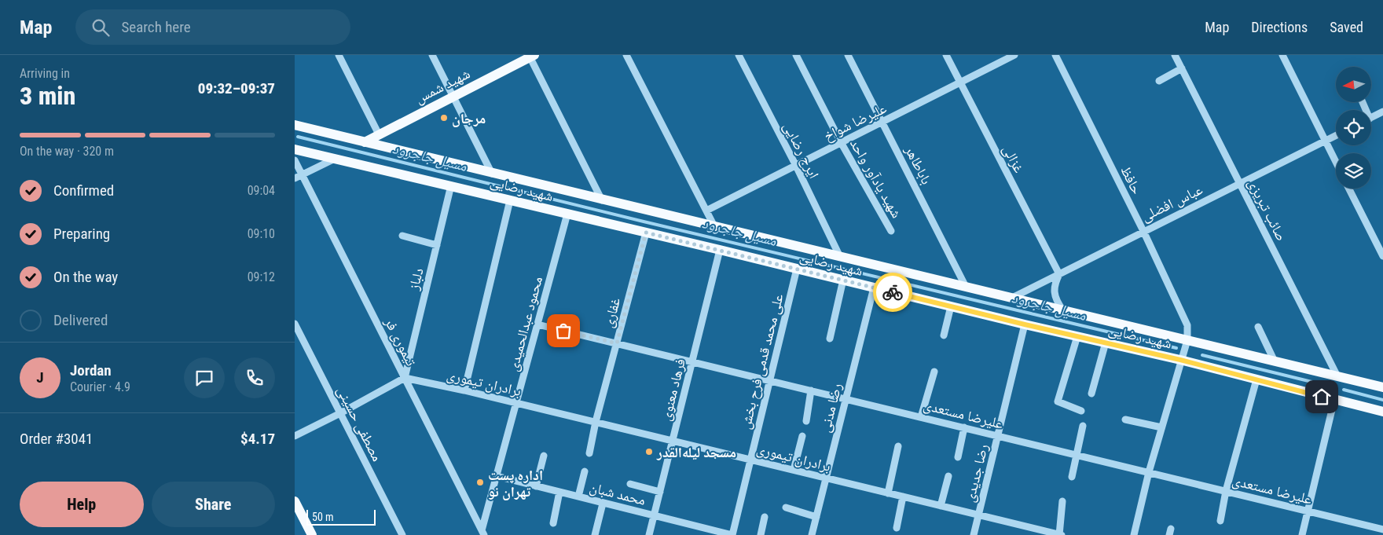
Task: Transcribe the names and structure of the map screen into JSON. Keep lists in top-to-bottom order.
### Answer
{
  "streets": {
    "main road": ["شهید شمس", "شهید رضایی"],
    "street": [
      "علیرضا شواخ",
      "ایرج رضایی",
      "غزالی",
      "باباطاهر",
      "شهید یادآور واحد",
      "حافظ",
      "عباس افضلی",
      "صائب تبریزی",
      "دلباز",
      "غفاری",
      "محمود عبدالحمیدی",
      "تیموری فر",
      "علی محمد قدمی فرح بخش",
      "برادران تیموری",
      "فرهاد معنوی",
      "رضا مدنی",
      "علیرضا مستعدی",
      "مصطفی حسینی",
      "رضا جدیدی",
      "محمد شبان"
    ]
  },
  "crossings": [
    ["شهید شمس", "شهید رضایی"],
    ["علیرضا شواخ", "ایرج رضایی"],
    ["علیرضا شواخ", "غزالی"],
    ["علیرضا شواخ", "باباطاهر"],
    ["علیرضا شواخ", "شهید یادآور واحد"],
    ["ایرج رضایی", "شهید رضایی"],
    ["غزالی", "عباس افضلی"],
    ["باباطاهر", "شهید رضایی"],
    ["حافظ", "شهید رضایی"],
    ["حافظ", "عباس افضلی"],
    ["شهید رضایی", "عباس افضلی"],
    ["شهید رضایی", "صائب تبریزی"],
    ["شهید رضایی", "دلباز"],
    ["شهید رضایی", "غفاری"],
    ["شهید رضایی", "محمود عبدالحمیدی"],
    ["شهید رضایی", "علی محمد قدمی فرح بخش"],
    ["شهید رضایی", "فرهاد معنوی"],
    ["شهید رضایی", "رضا مدنی"],
    ["شهید رضایی", "رضا جدیدی"],
    ["عباس افضلی", "صائب تبریزی"],
    ["دلباز", "تیموری فر"],
    ["دلباز", "برادران تیموری"],
    ["غفاری", "برادران تیموری"],
    ["غفاری", "علیرضا مستعدی"],
    ["محمود عبدالحمیدی", "تیموری فر"],
    ["محمود عبدالحمیدی", "برادران تیموری"],
    ["محمود عبدالحمیدی", "علیرضا مستعدی"],
    ["محمود عبدالحمیدی", "محمد شبان"],
    ["تیموری فر", "برادران تیموری"],
    ["علی محمد قدمی فرح بخش", "برادران تیموری"],
    ["علی محمد قدمی فرح بخش", "علیرضا مستعدی"],
    ["علی محمد قدمی فرح بخش", "محمد شبان"],
    ["برادران تیموری", "فرهاد معنوی"],
    ["برادران تیموری", "رضا مدنی"],
    ["برادران تیموری", "رضا جدیدی"],
    ["فرهاد معنوی", "علیرضا مستعدی"],
    ["فرهاد معنوی", "محمد شبان"],
    ["رضا مدنی", "علیرضا مستعدی"],
    ["علیرضا مستعدی", "رضا جدیدی"]
  ],
  "water": ["مسیل جاجرود"],
  "places": ["مرجان", "مسجد لیله‌القدر", "اداره پست تهران نو"],
  "scale_bar": "50 m",
  "north": "left",
  "page": {
    "header": "Map",
    "search": "Search here",
    "nav": ["Map", "Directions", "Saved"],
    "heading": ["3 min", "Arriving in", "09:32–09:37"],
    "panel": [
      "Jordan",
      "Courier · 4.9",
      "Order #3041",
      "$4.17"
    ],
    "bar": "On the way · 320 m",
    "list": [
      ["Confirmed", "09:04"],
      ["Preparing", "09:10"],
      ["On the way", "09:12"],
      "Delivered"
    ],
    "round": "J",
    "buttons": ["Help", "Share"],
    "scale": "50 m"
  }
}
